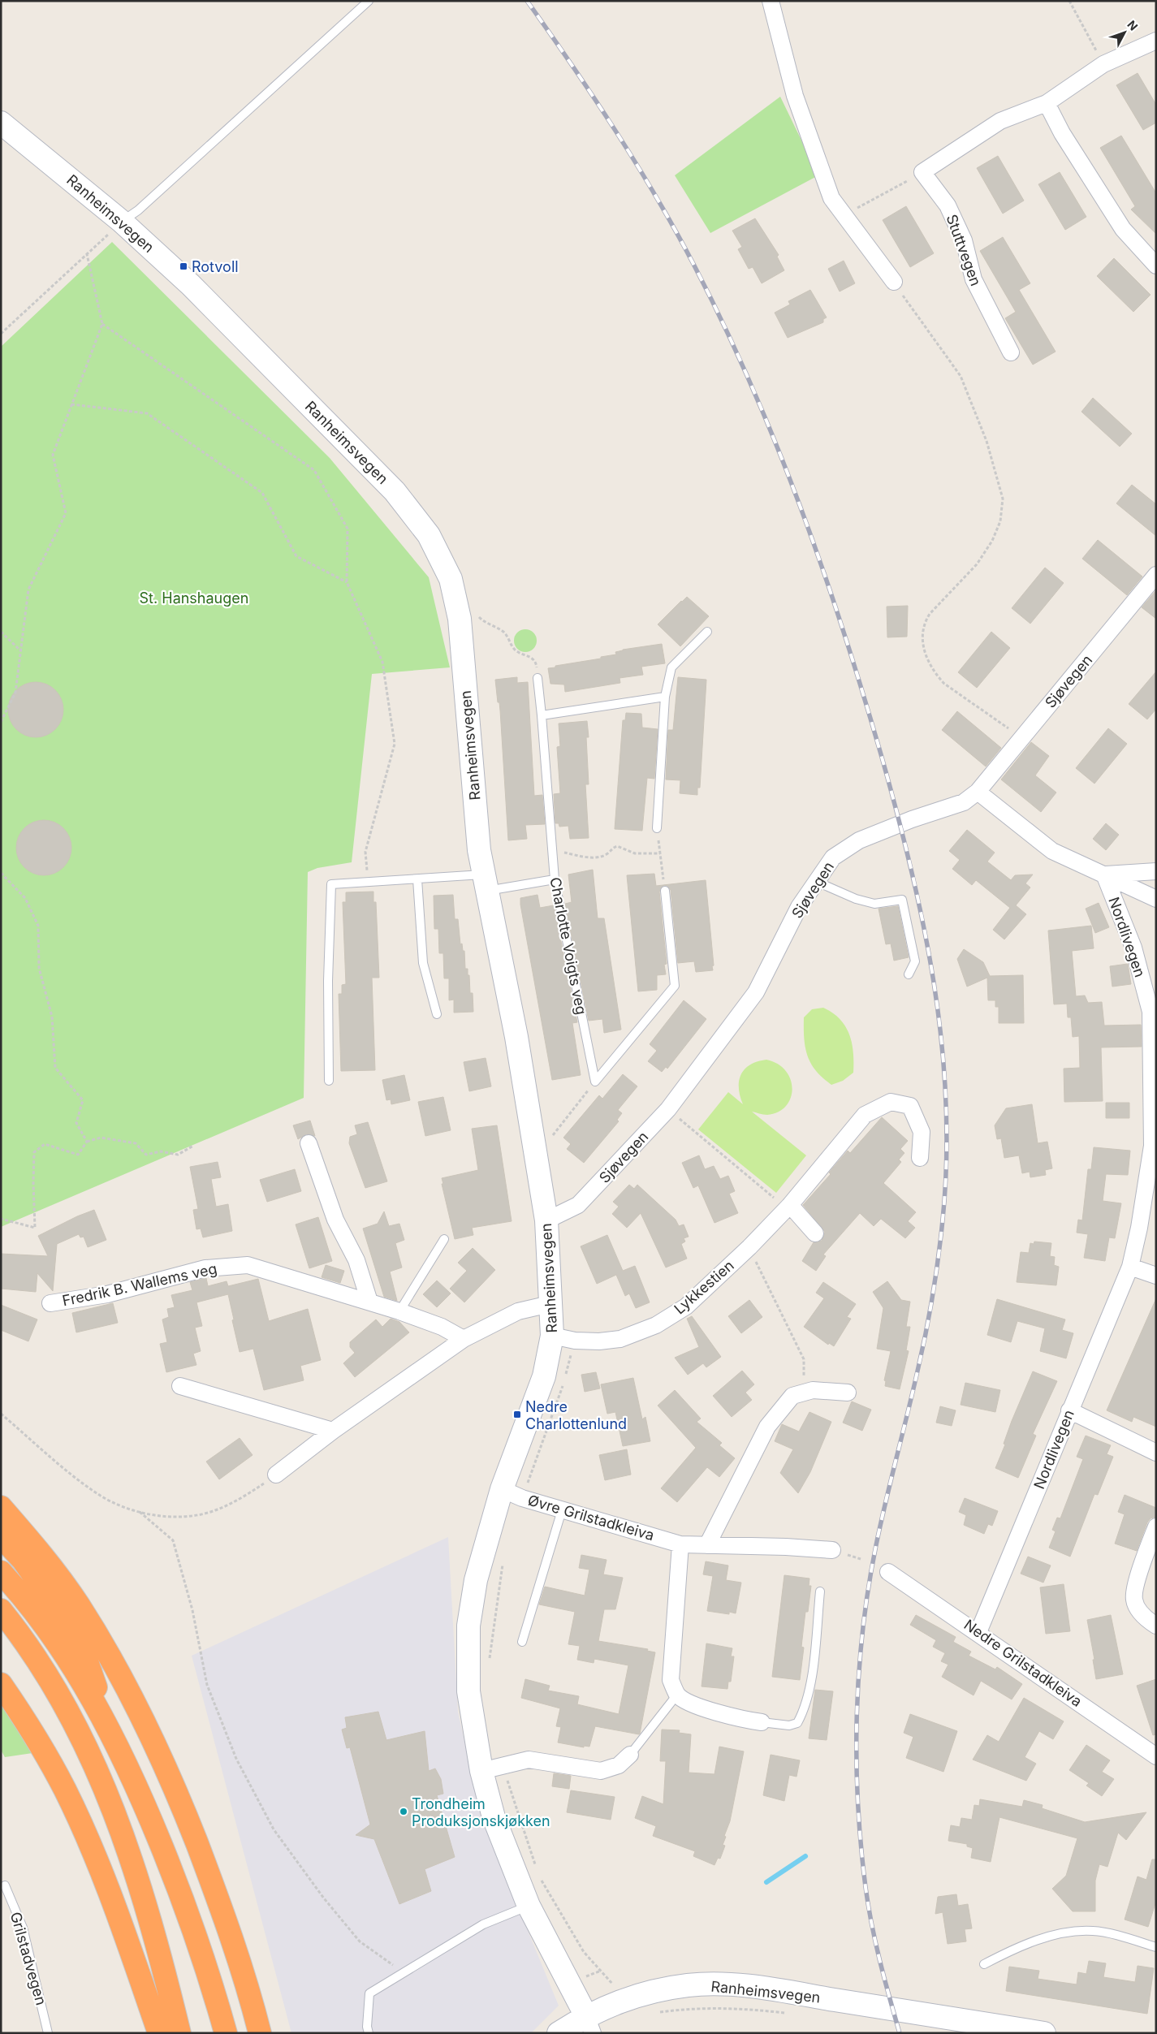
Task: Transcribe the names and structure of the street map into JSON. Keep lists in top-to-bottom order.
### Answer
{
  "streets": {
    "street": [
      "Ranheimsvegen",
      "Stuttvegen",
      "Sjøvegen",
      "Nordlivegen",
      "Fredrik B. Wallems veg",
      "Lykkestien",
      "Øvre Grilstadkleiva",
      "Nedre Grilstadkleiva"
    ],
    "lane": ["Charlotte Voigts veg", "Grilstadvegen"]
  },
  "crossings": [
    ["Ranheimsvegen", "Sjøvegen"],
    ["Ranheimsvegen", "Lykkestien"],
    ["Ranheimsvegen", "Øvre Grilstadkleiva"],
    ["Nordlivegen", "Nedre Grilstadkleiva"]
  ],
  "parks": ["St. Hanshaugen"],
  "places": {
    "transit": ["Rotvoll", "Nedre Charlottenlund"],
    "other": ["Trondheim Produksjonskjøkken"]
  },
  "north": "top right"
}
